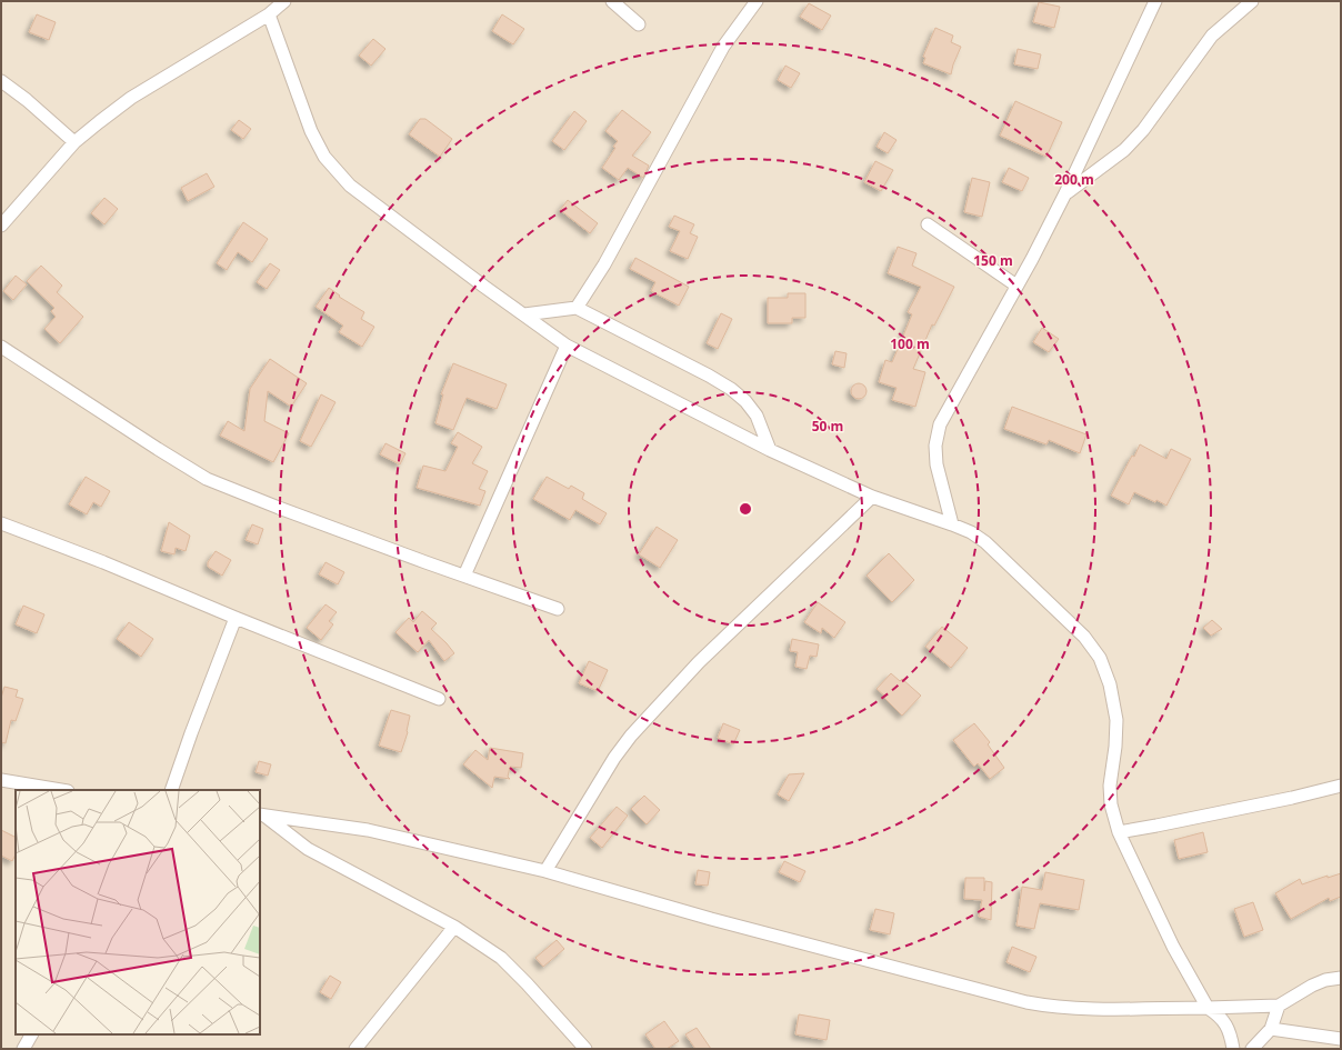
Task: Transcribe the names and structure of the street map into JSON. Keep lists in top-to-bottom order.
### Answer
{
  "rings": [
    "200 m",
    "150 m",
    "100 m",
    "50 m"
  ]
}
